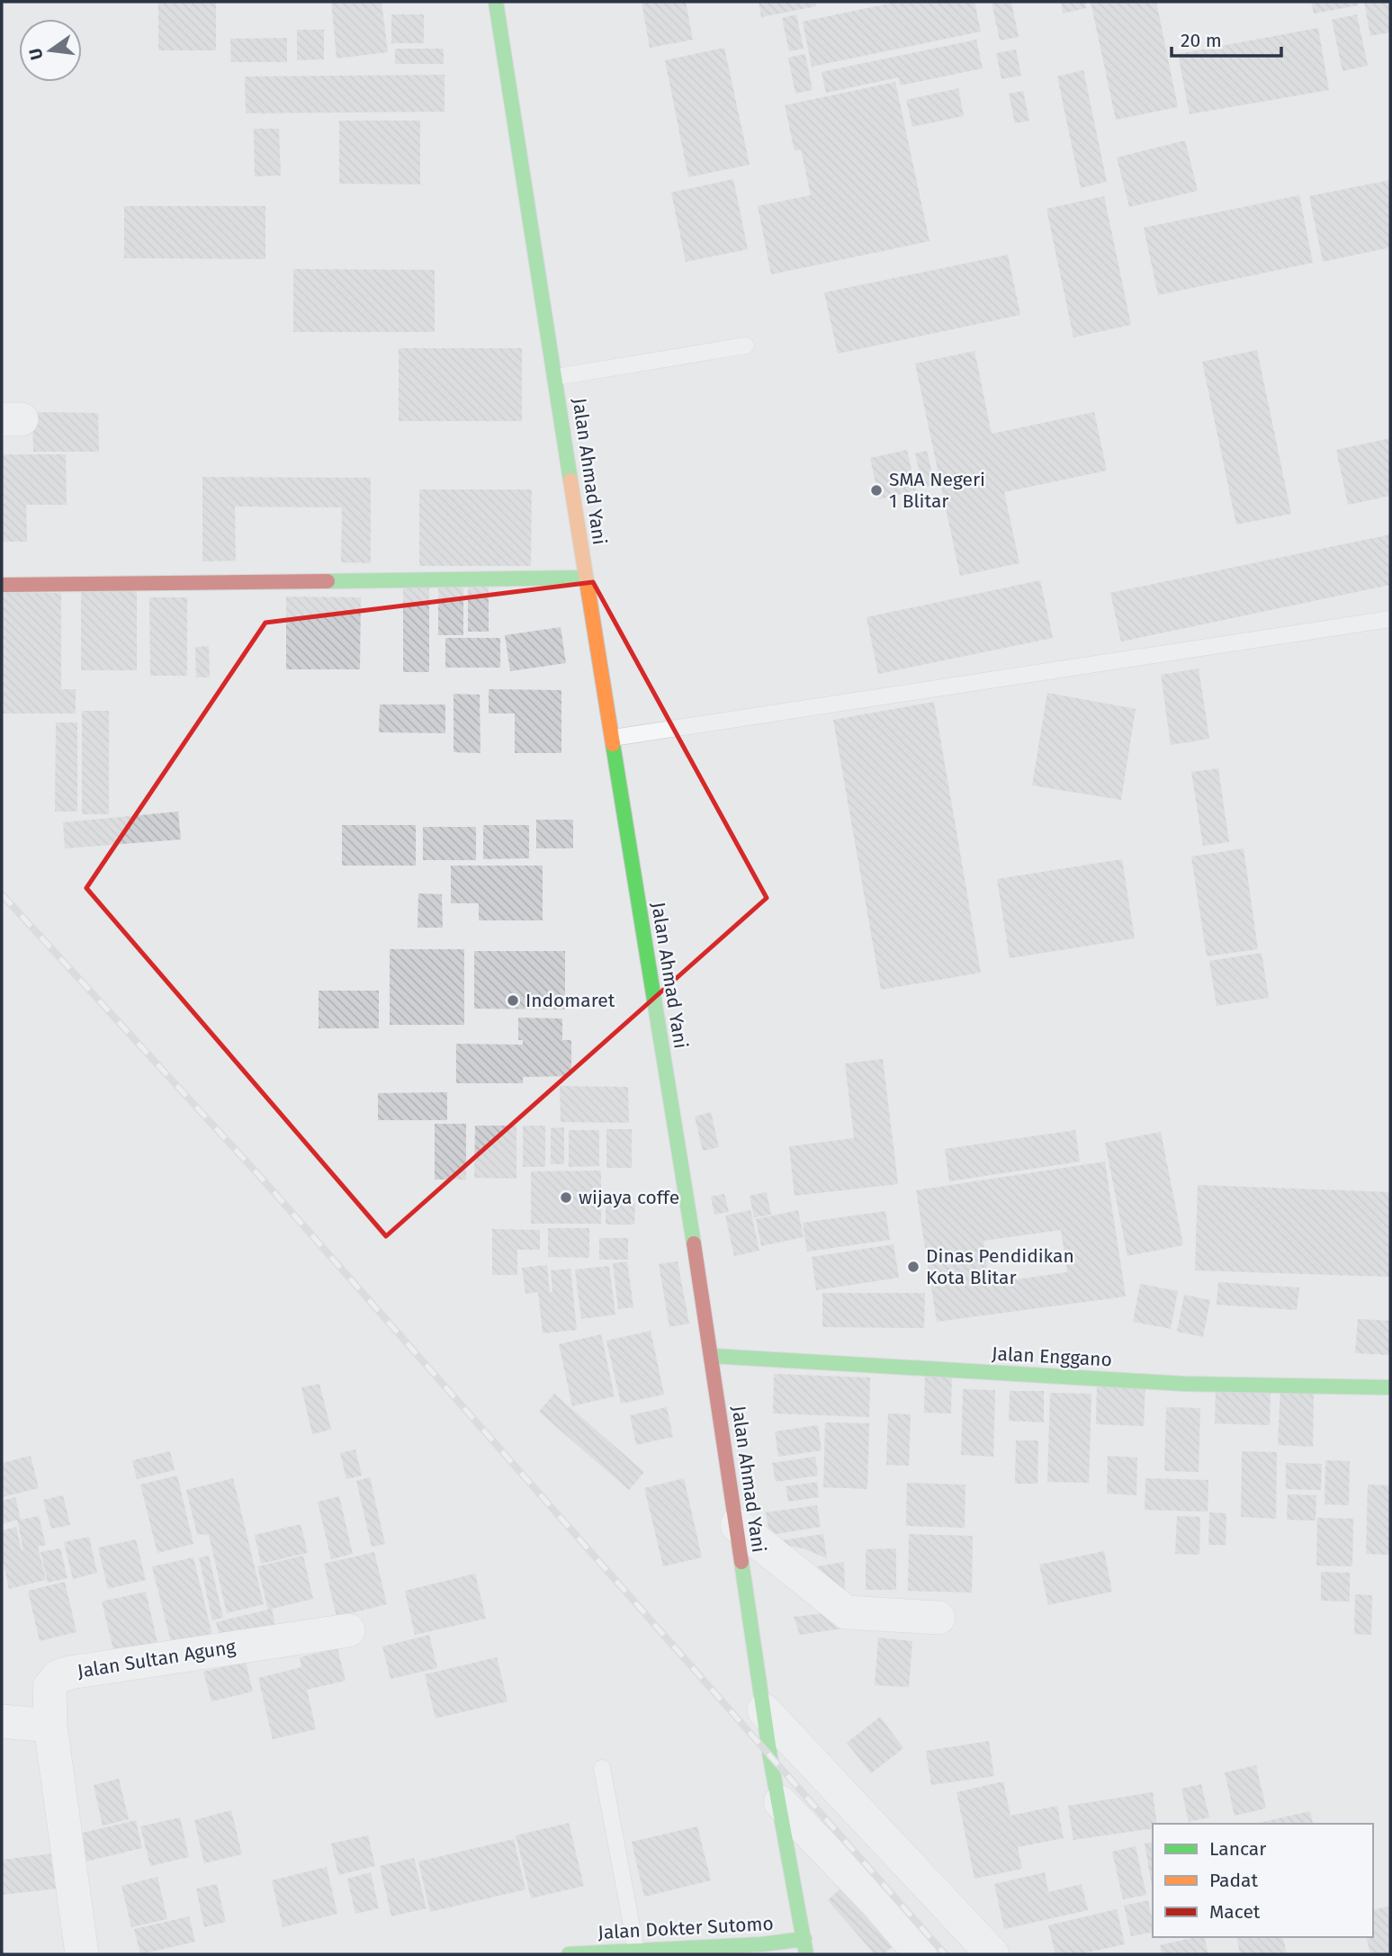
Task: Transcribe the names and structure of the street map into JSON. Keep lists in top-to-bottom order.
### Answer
{
  "streets": {
    "main road": ["Jalan Ahmad Yani", "Jalan Enggano", "Jalan Dokter Sutomo"],
    "street": ["Jalan Sultan Agung"]
  },
  "crossings": [
    ["Jalan Ahmad Yani", "Jalan Enggano"],
    ["Jalan Ahmad Yani", "Jalan Dokter Sutomo"]
  ],
  "places": [
    "SMA Negeri 1 Blitar",
    "Indomaret",
    "wijaya coffe",
    "Dinas Pendidikan Kota Blitar"
  ],
  "legend": ["Lancar", "Padat", "Macet"],
  "scale_bar": "20 m",
  "north": "left"
}
